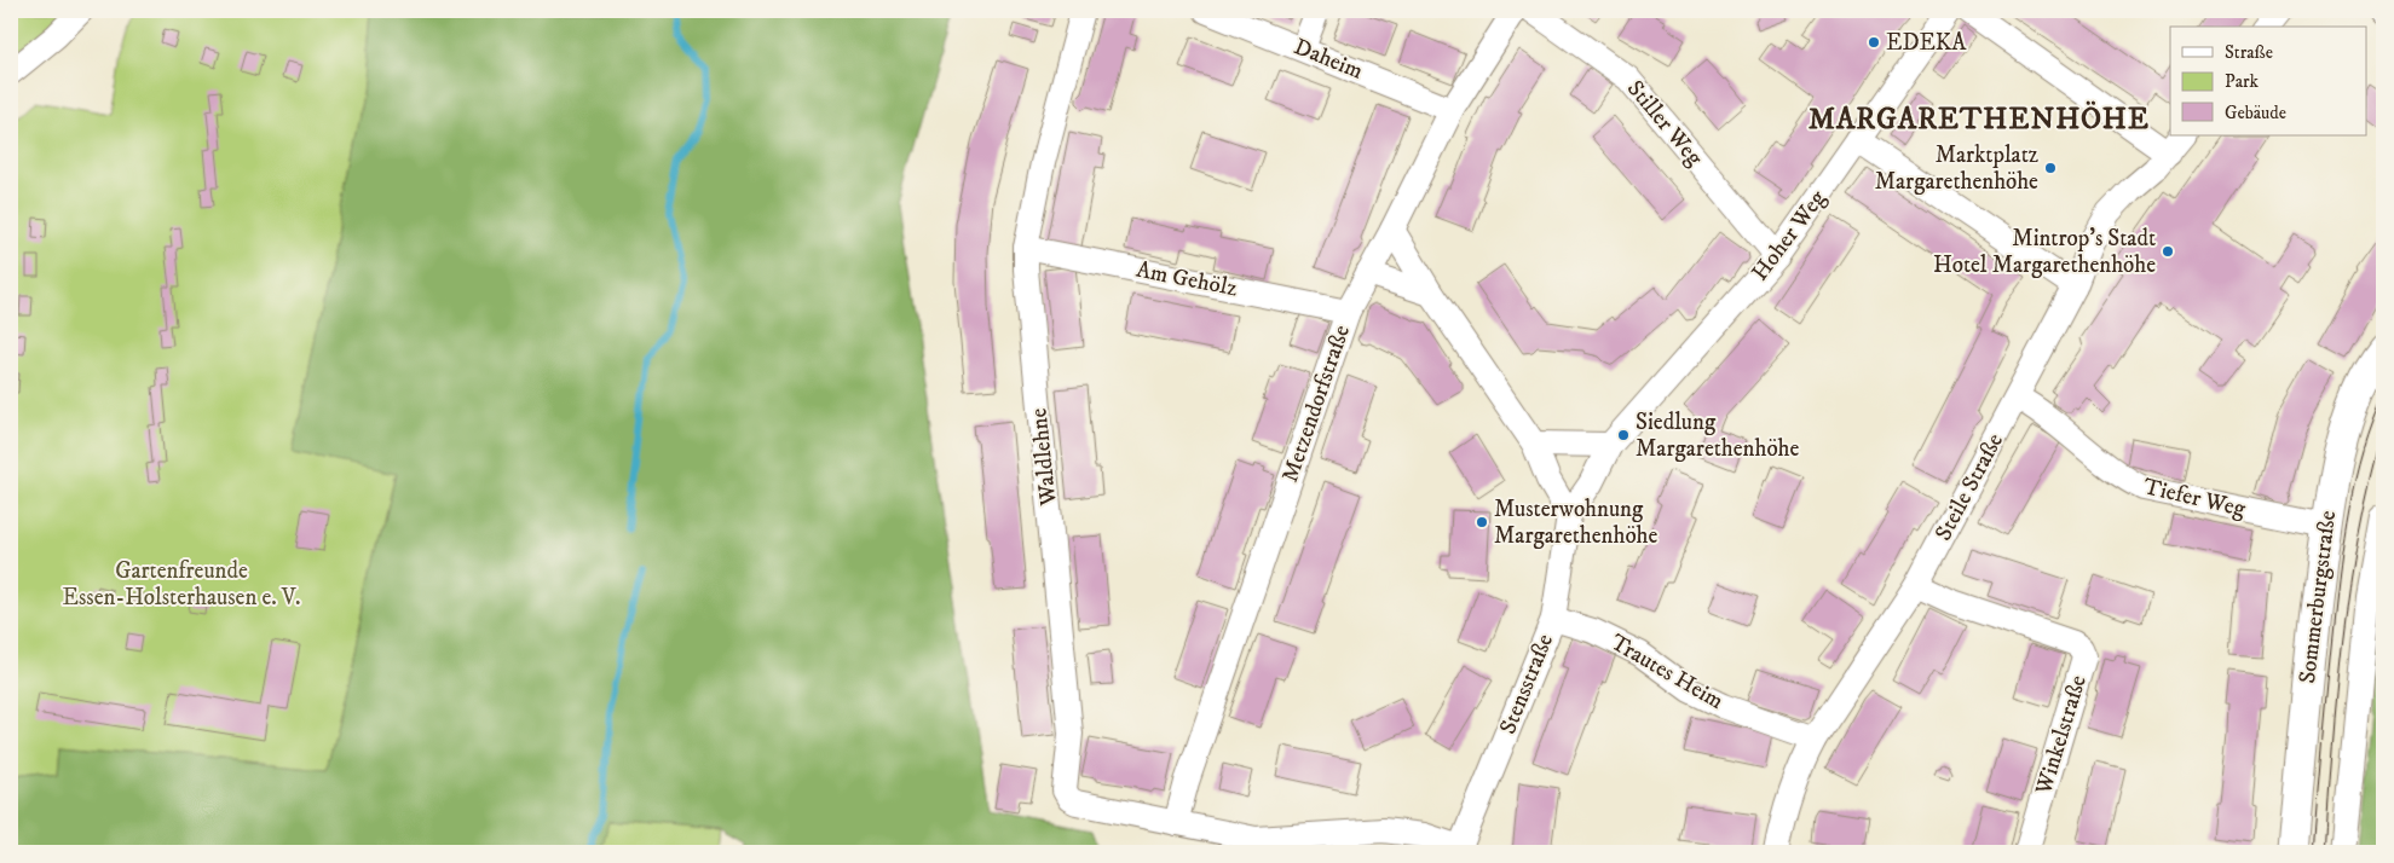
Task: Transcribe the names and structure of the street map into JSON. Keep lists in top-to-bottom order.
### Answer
{
  "streets": {
    "street": [
      "Daheim",
      "Stiller Weg",
      "Hoher Weg",
      "Am Gehölz",
      "Metzendorfstraße",
      "Waldlehne",
      "Steile Straße",
      "Tiefer Weg",
      "Sommerburgstraße",
      "Trautes Heim",
      "Stensstraße",
      "Winkelstraße"
    ]
  },
  "crossings": [
    ["Daheim", "Metzendorfstraße"],
    ["Stiller Weg", "Hoher Weg"],
    ["Hoher Weg", "Stensstraße"],
    ["Am Gehölz", "Metzendorfstraße"],
    ["Am Gehölz", "Waldlehne"],
    ["Metzendorfstraße", "Waldlehne"],
    ["Metzendorfstraße", "Stensstraße"],
    ["Waldlehne", "Stensstraße"],
    ["Steile Straße", "Tiefer Weg"],
    ["Steile Straße", "Trautes Heim"],
    ["Steile Straße", "Winkelstraße"],
    ["Tiefer Weg", "Sommerburgstraße"],
    ["Trautes Heim", "Stensstraße"]
  ],
  "districts": ["MARGARETHENHÖHE"],
  "parks": ["Gartenfreunde Essen-Holsterhausen e. V."],
  "places": [
    "EDEKA",
    "Marktplatz Margarethenhöhe",
    "Mintrop's Stadt Hotel Margarethenhöhe",
    "Siedlung Margarethenhöhe",
    "Musterwohnung Margarethenhöhe"
  ],
  "legend": ["Straße", "Park", "Gebäude"]
}
